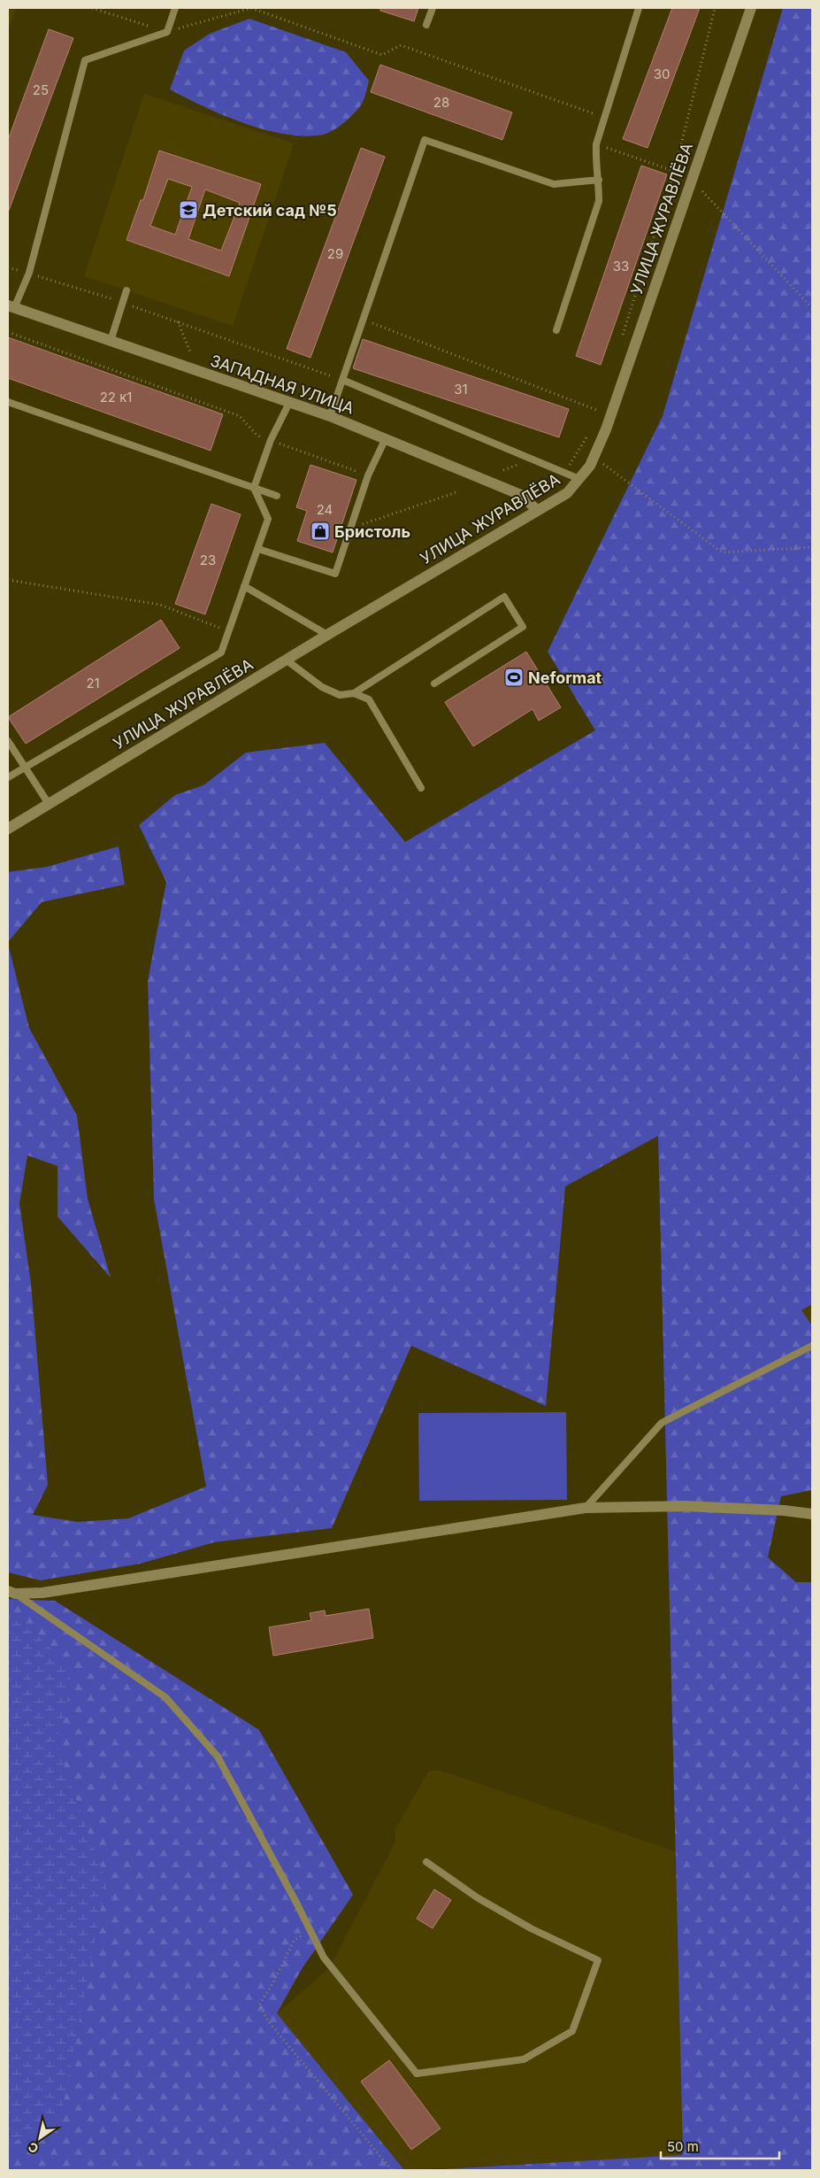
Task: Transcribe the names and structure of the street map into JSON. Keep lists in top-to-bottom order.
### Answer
{
  "streets": {
    "street": ["УЛИЦА ЖУРАВЛЁВА", "ЗАПАДНАЯ УЛИЦА"]
  },
  "crossings": [
    ["УЛИЦА ЖУРАВЛЁВА", "ЗАПАДНАЯ УЛИЦА"]
  ],
  "places": {
    "school or university": ["Детский сад №5"],
    "shop": ["Бристоль"],
    "sports": ["Neformat"]
  },
  "house_numbers": [
    "30",
    "25",
    "28",
    "29",
    "33",
    "31",
    "22 к1",
    "24",
    "23",
    "21"
  ],
  "scale_bar": "50 m",
  "north": "bottom left"
}
